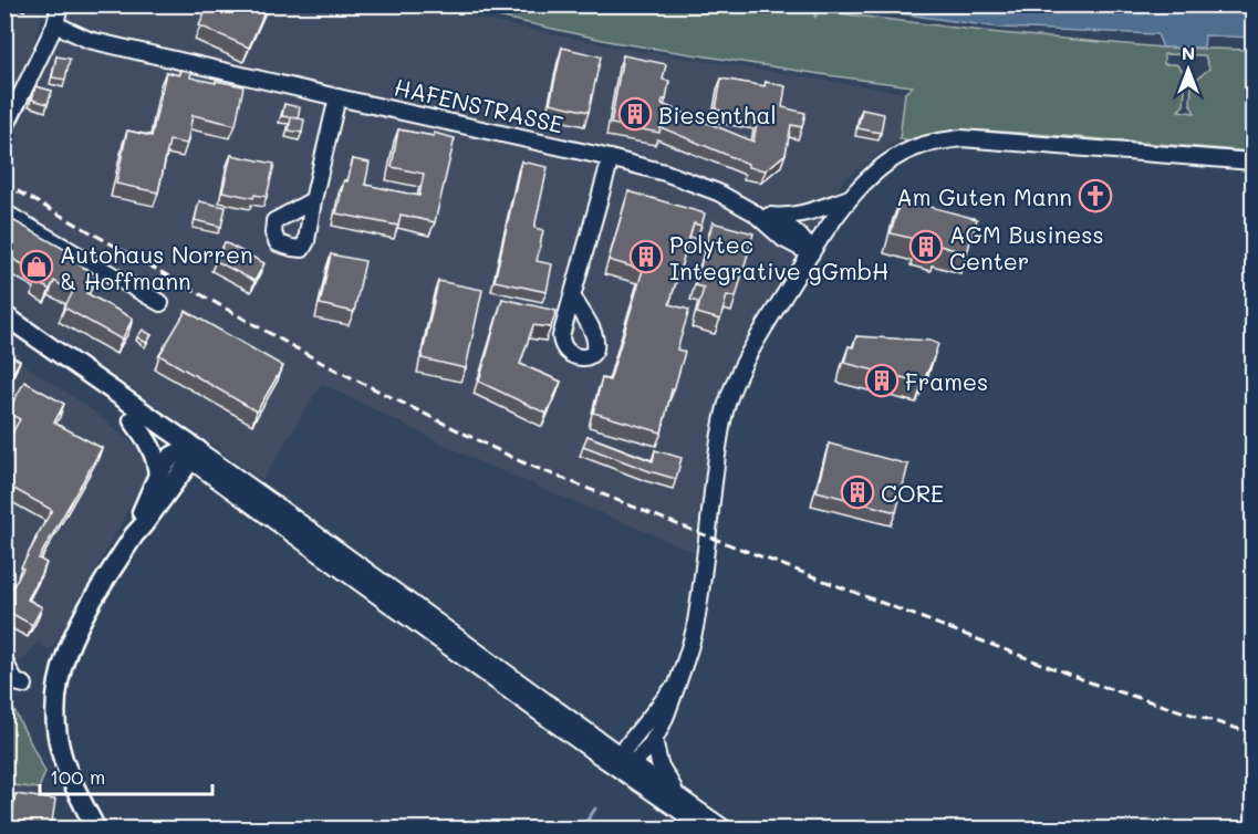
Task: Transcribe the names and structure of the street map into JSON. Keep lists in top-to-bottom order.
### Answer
{
  "streets": {
    "street": ["HAFENSTRASSE"]
  },
  "places": {
    "building": [
      "Biesenthal",
      "AGM Business Center",
      "Polytec Integrative gGmbH",
      "Frames",
      "CORE"
    ],
    "church": ["Am Guten Mann"],
    "shop": ["Autohaus Norren & Hoffmann"]
  },
  "scale_bar": "100 m",
  "north": "top"
}
